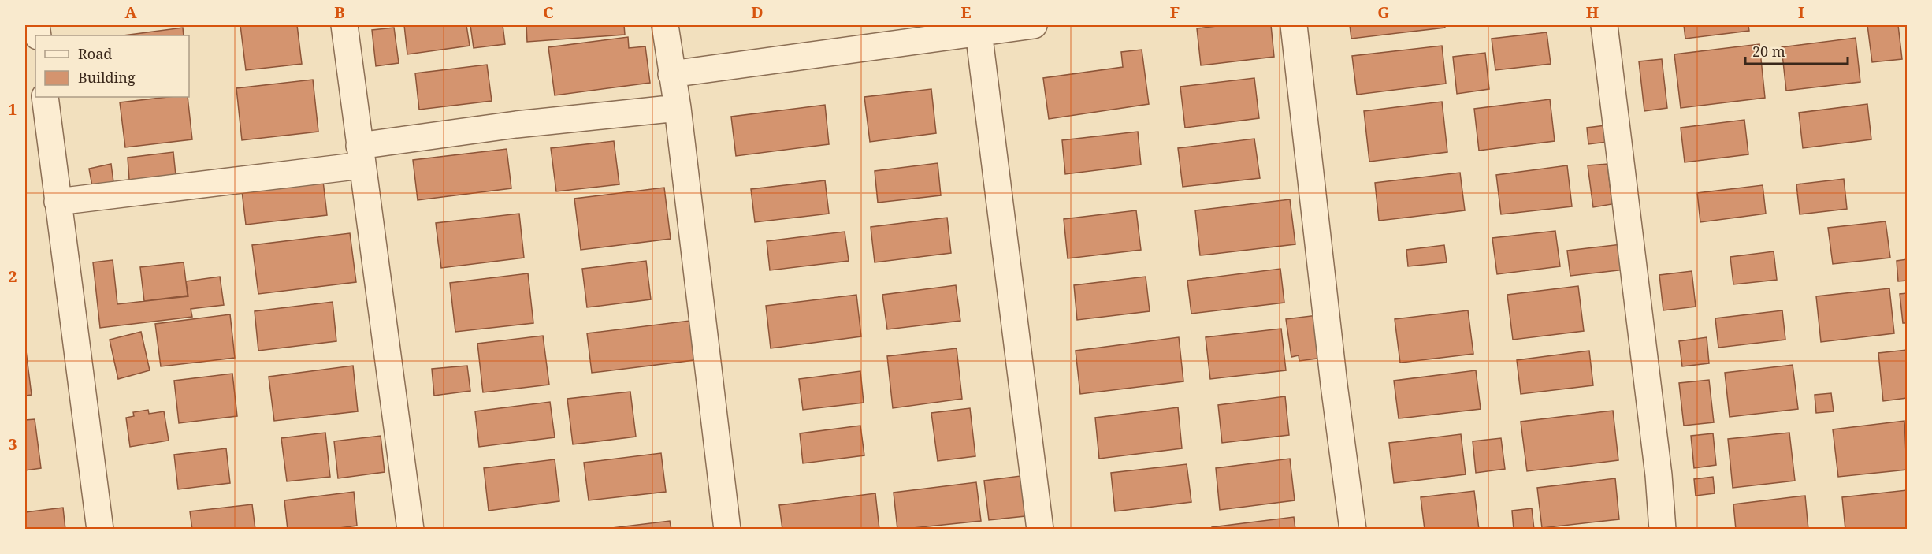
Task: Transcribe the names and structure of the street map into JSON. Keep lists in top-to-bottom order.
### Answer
{
  "legend": ["Road", "Building"],
  "scale_bar": "20 m",
  "grid": {
    "columns": [
      "A",
      "B",
      "C",
      "D",
      "E",
      "F",
      "G",
      "H",
      "I"
    ],
    "rows": ["1", "2", "3"]
  }
}
